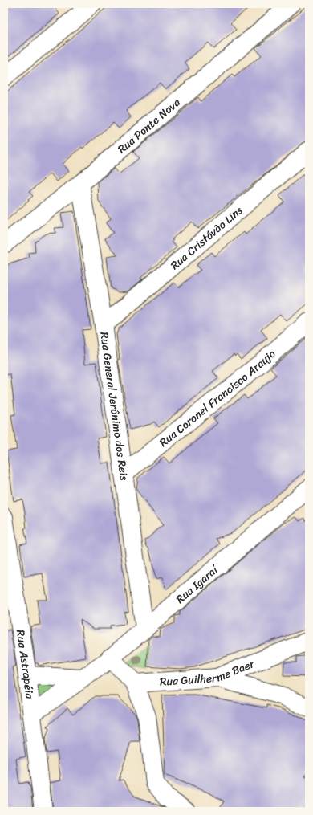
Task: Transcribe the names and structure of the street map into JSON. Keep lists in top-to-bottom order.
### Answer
{
  "streets": {
    "street": [
      "Rua Ponte Nova",
      "Rua Cristóvão Lins",
      "Rua Coronel Francisco Araujo",
      "Rua General Jerônimo dos Reis",
      "Rua Igaraí",
      "Rua Astrapéia",
      "Rua Guilherme Baer"
    ]
  },
  "crossings": [
    ["Rua Ponte Nova", "Rua General Jerônimo dos Reis"],
    ["Rua Cristóvão Lins", "Rua General Jerônimo dos Reis"],
    ["Rua Coronel Francisco Araujo", "Rua General Jerônimo dos Reis"],
    ["Rua General Jerônimo dos Reis", "Rua Igaraí"],
    ["Rua Igaraí", "Rua Astrapéia"]
  ]
}
